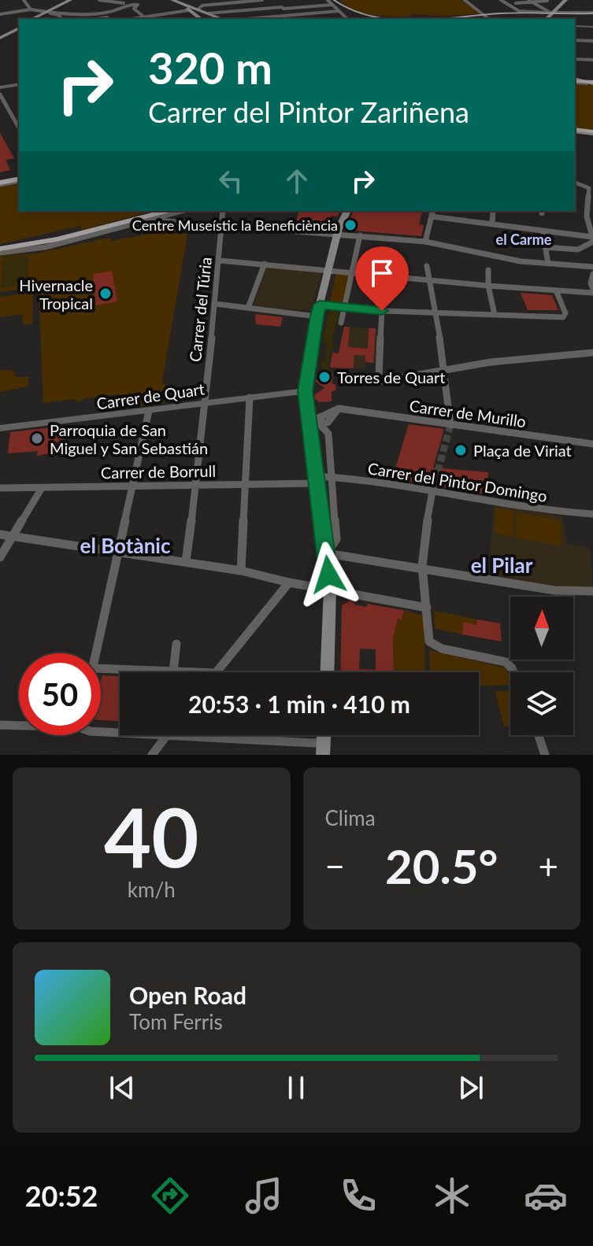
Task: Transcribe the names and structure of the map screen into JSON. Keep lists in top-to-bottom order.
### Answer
{
  "streets": {
    "street": [
      "Carrer del Túria",
      "Carrer de Quart",
      "Carrer de Murillo",
      "Carrer de Borrull",
      "Carrer del Pintor Domingo"
    ]
  },
  "crossings": [
    ["Carrer del Túria", "Carrer de Quart"],
    ["Carrer del Túria", "Carrer de Borrull"],
    ["Carrer de Borrull", "Carrer del Pintor Domingo"]
  ],
  "districts": ["el Carme", "el Botànic", "el Pilar"],
  "places": [
    "Centre Museístic la Beneficiència",
    "Hivernacle Tropical",
    "Torres de Quart",
    "Parroquia de San Miguel y San Sebastián",
    "Plaça de Viriat"
  ],
  "north": "top",
  "page": {
    "turn": ["320 m", "Carrer del Pintor Zariñena"],
    "limit": "50",
    "trip": "20:53 · 1 min · 410 m",
    "tile": [
      ["40", "km/h"],
      "Clima"
    ],
    "heat": ["−", "20.5°", "+"],
    "song": ["Open Road", "Tom Ferris"],
    "tabs": "20:52"
  }
}
